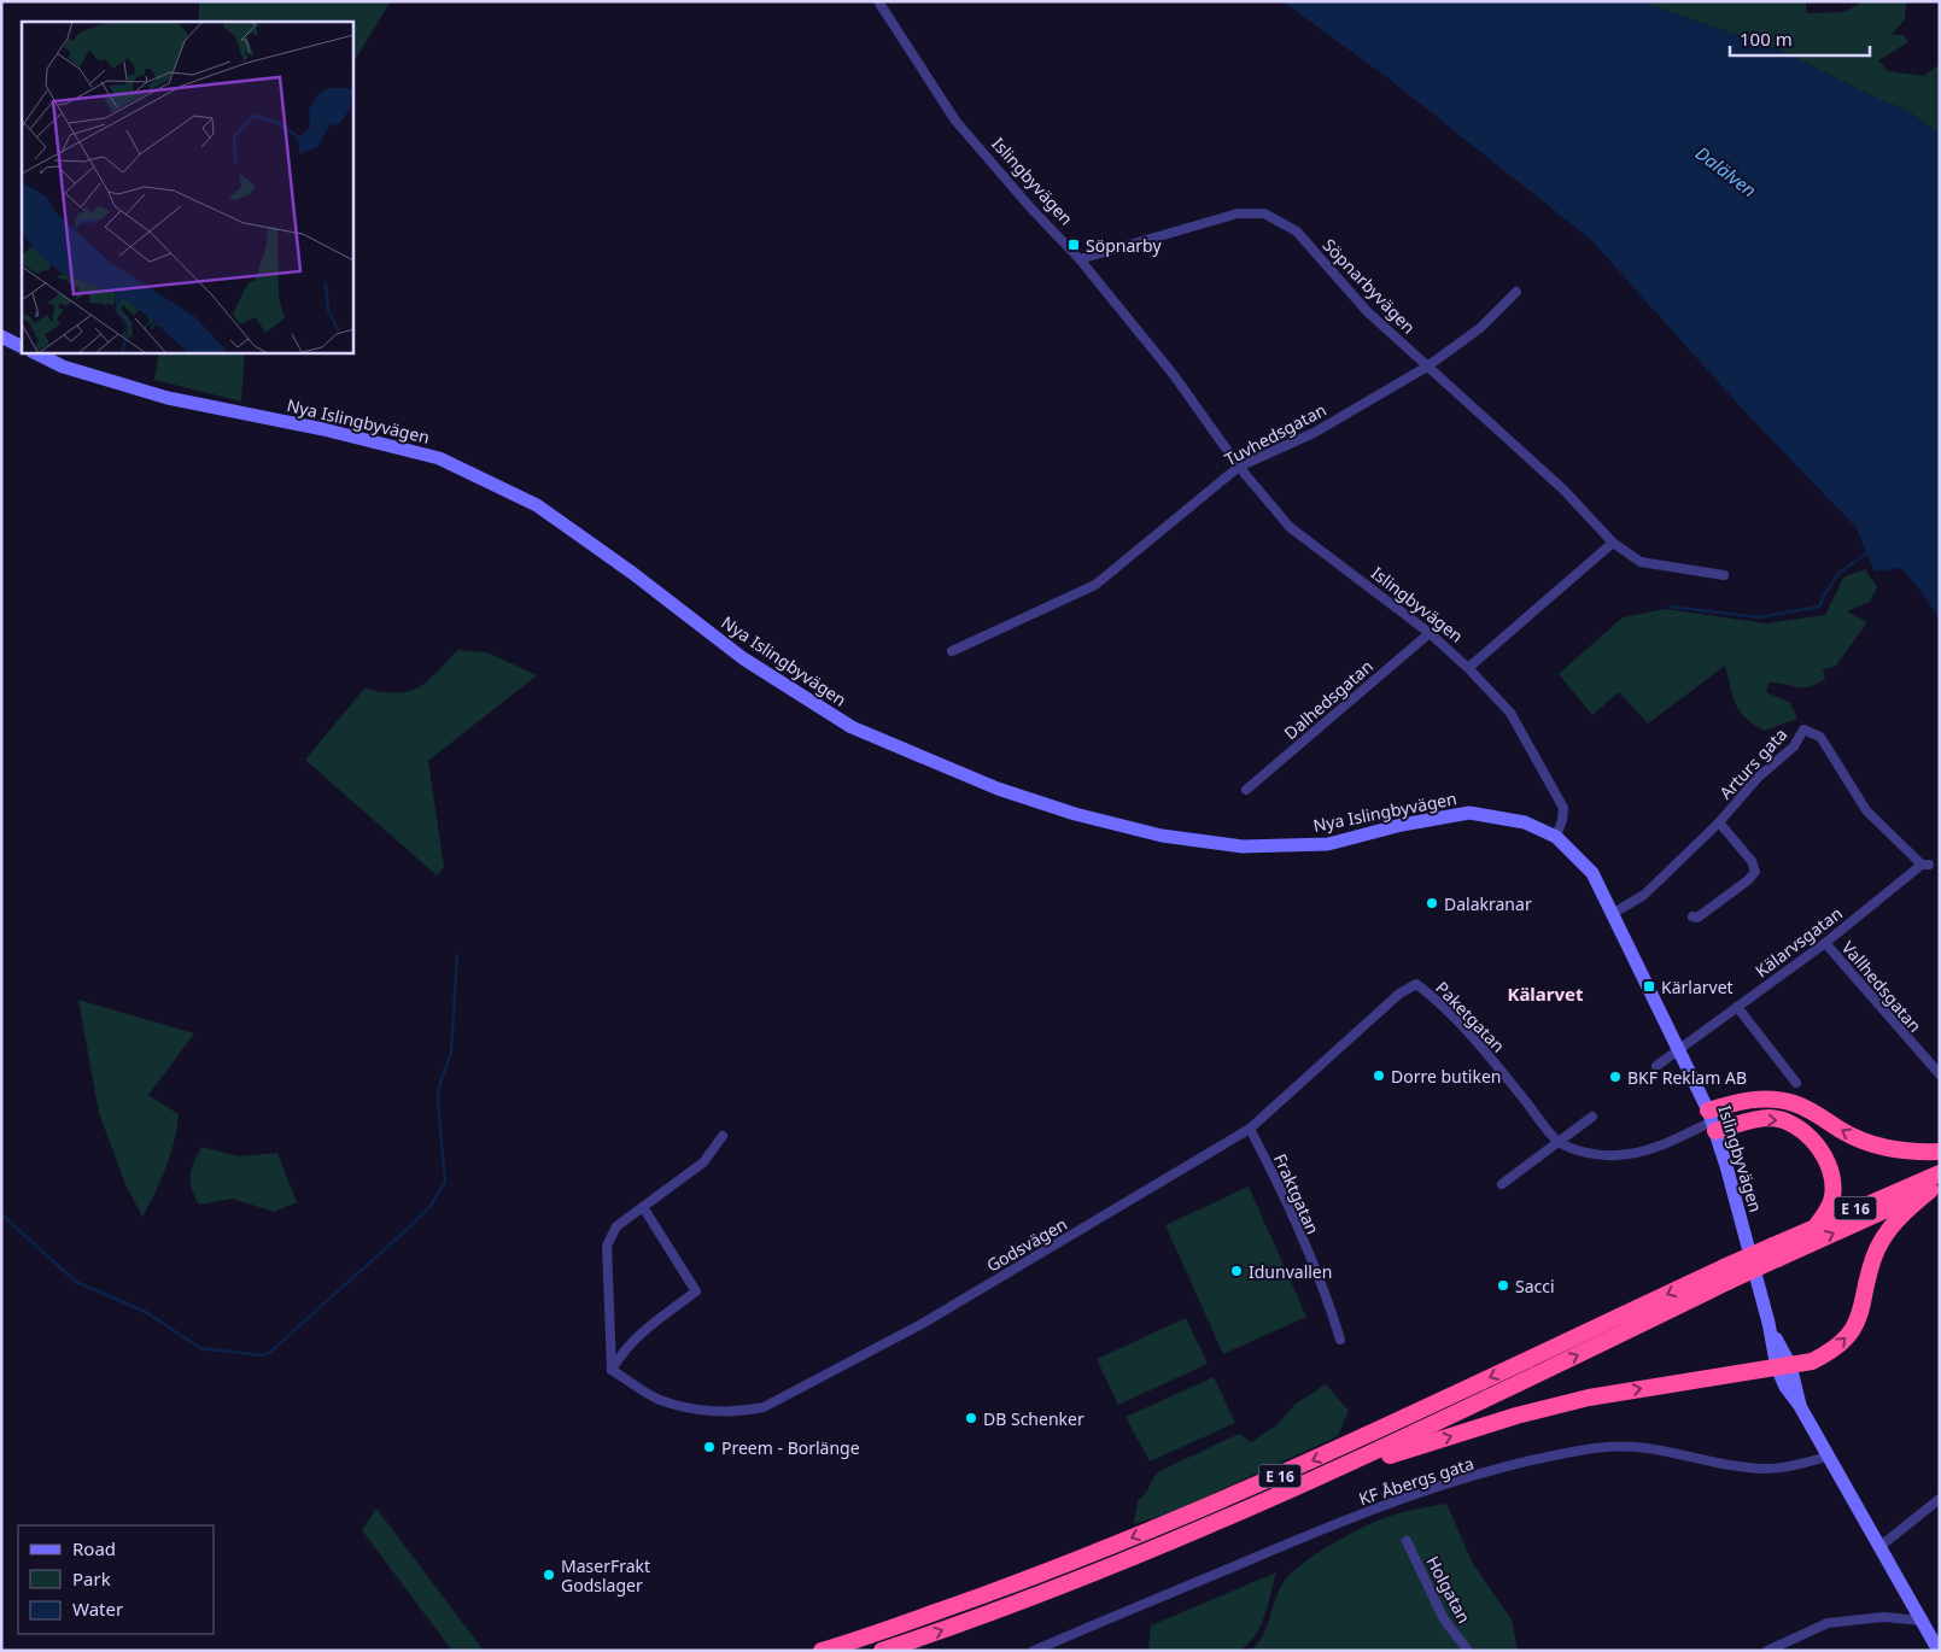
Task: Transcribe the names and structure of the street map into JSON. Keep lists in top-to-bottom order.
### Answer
{
  "streets": {
    "highway": ["E 16"],
    "street": [
      "Islingbyvägen",
      "Söpnarbyvägen",
      "Nya Islingbyvägen",
      "Tuvhedsgatan",
      "Dalhedsgatan",
      "Arturs gata",
      "Kälarvsgatan",
      "Vallhedsgatan",
      "Paketgatan",
      "Fraktgatan",
      "Godsvägen",
      "KF Åbergs gata",
      "Holgatan"
    ]
  },
  "crossings": [
    ["Islingbyvägen", "Söpnarbyvägen"],
    ["Islingbyvägen", "Nya Islingbyvägen"],
    ["Islingbyvägen", "Tuvhedsgatan"],
    ["Islingbyvägen", "Dalhedsgatan"],
    ["Islingbyvägen", "Arturs gata"],
    ["Islingbyvägen", "Kälarvsgatan"],
    ["Islingbyvägen", "KF Åbergs gata"],
    ["Söpnarbyvägen", "Tuvhedsgatan"],
    ["Arturs gata", "Kälarvsgatan"],
    ["Kälarvsgatan", "Vallhedsgatan"],
    ["Paketgatan", "Godsvägen"],
    ["Fraktgatan", "Godsvägen"]
  ],
  "districts": ["Kälarvet"],
  "water": ["Dalälven"],
  "places": {
    "transit": ["Söpnarby", "Kärlarvet"],
    "other": [
      "Dalakranar",
      "Dorre butiken",
      "BKF Reklam AB",
      "Idunvallen",
      "Sacci",
      "DB Schenker",
      "Preem - Borlänge",
      "MaserFrakt Godslager"
    ]
  },
  "legend": ["Road", "Park", "Water"],
  "scale_bar": "100 m"
}
